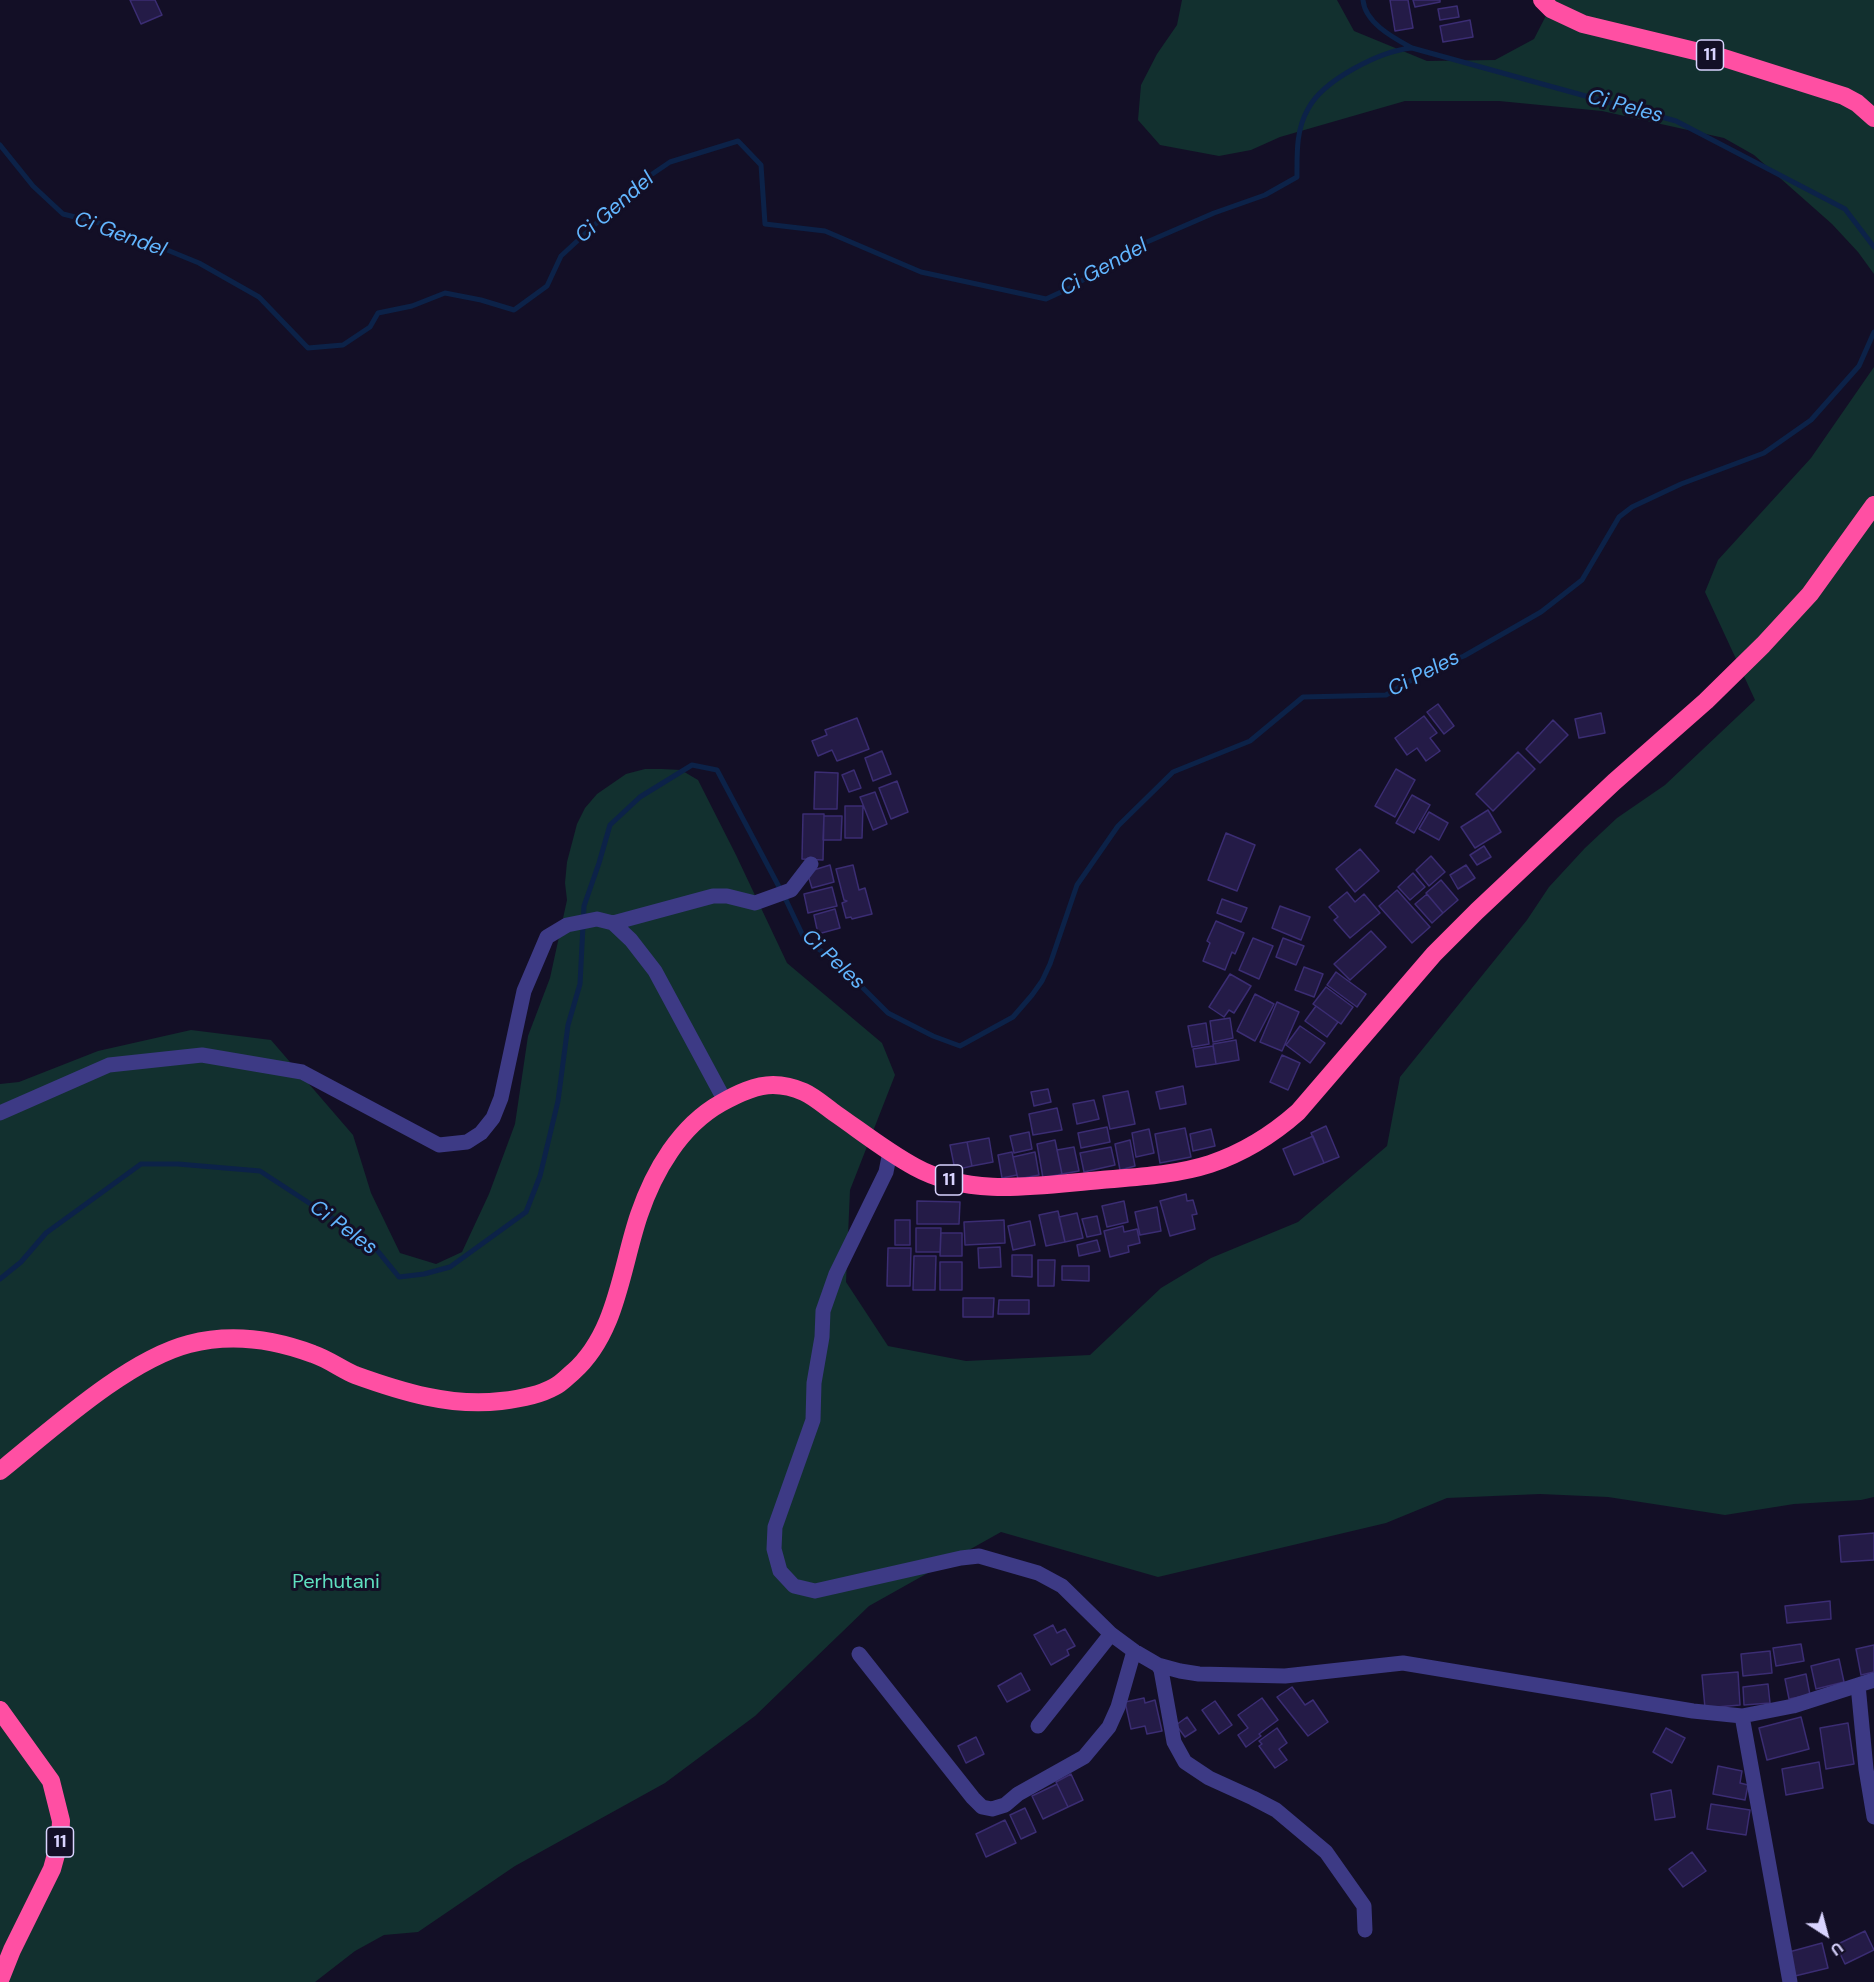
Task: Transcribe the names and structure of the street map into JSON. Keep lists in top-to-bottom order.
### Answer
{
  "streets": {
    "highway": ["11"]
  },
  "water": ["Ci Peles", "Ci Gendel"],
  "parks": ["Perhutani"],
  "north": "bottom right"
}
